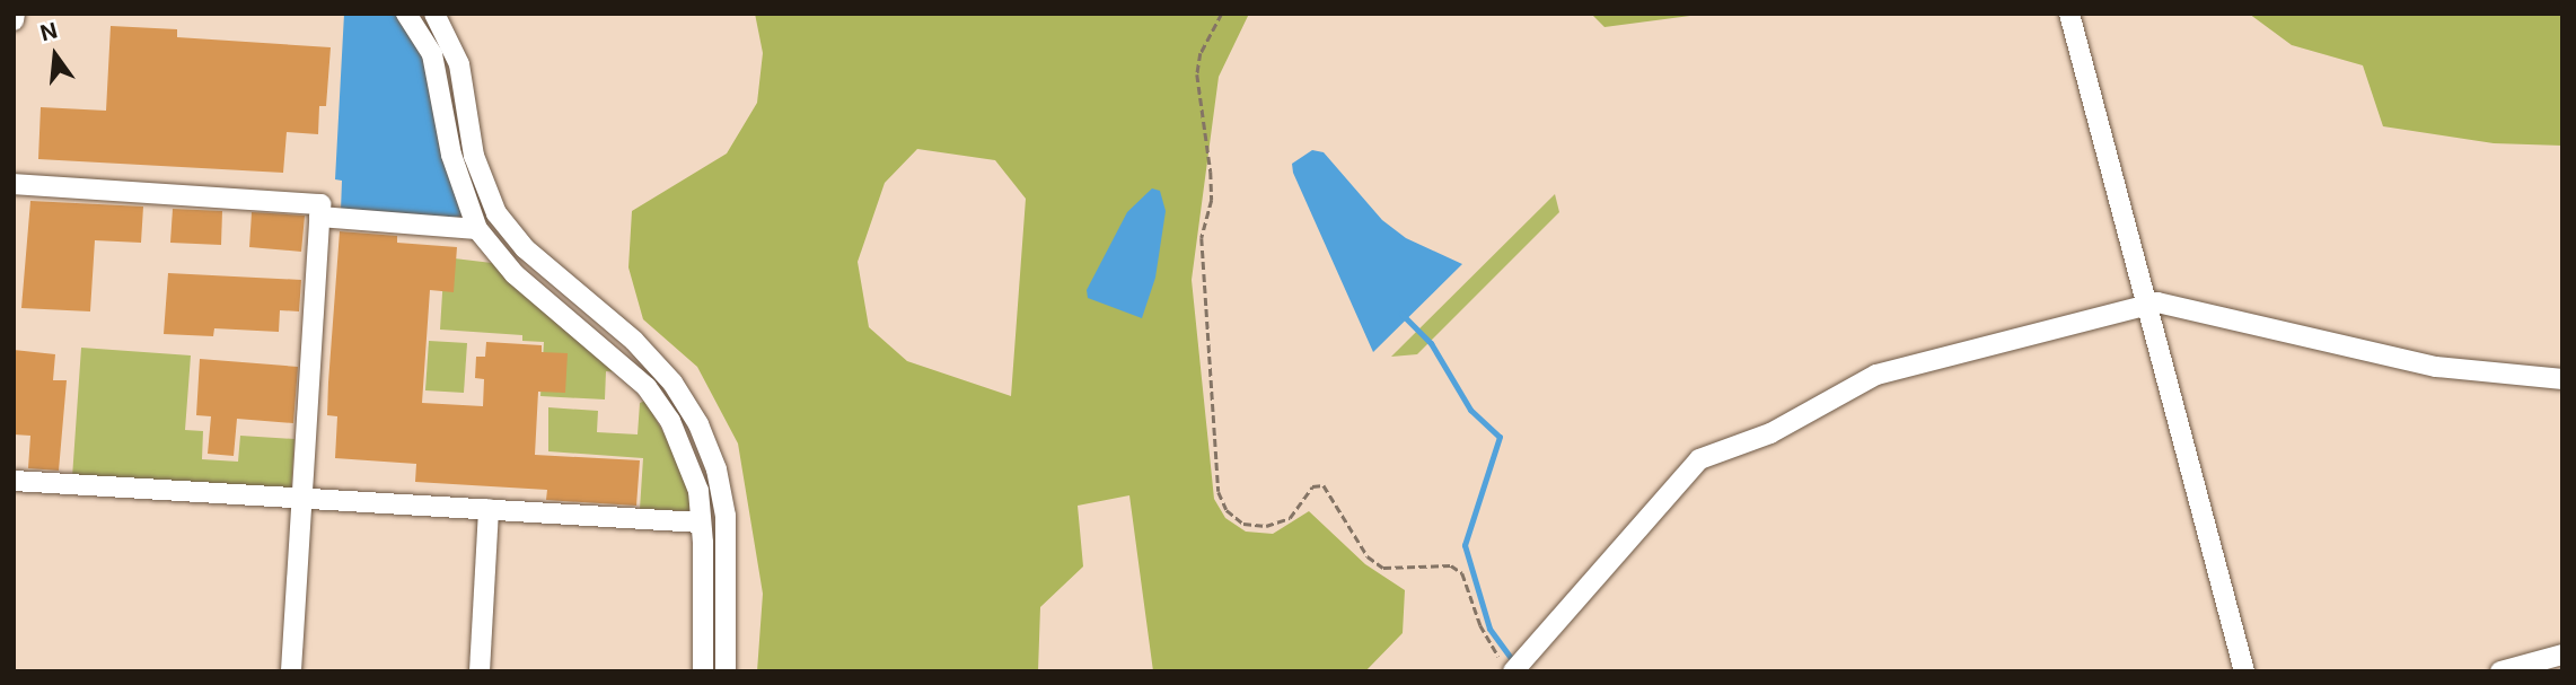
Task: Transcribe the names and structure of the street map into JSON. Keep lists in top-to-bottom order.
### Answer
{
  "north": "top"
}
